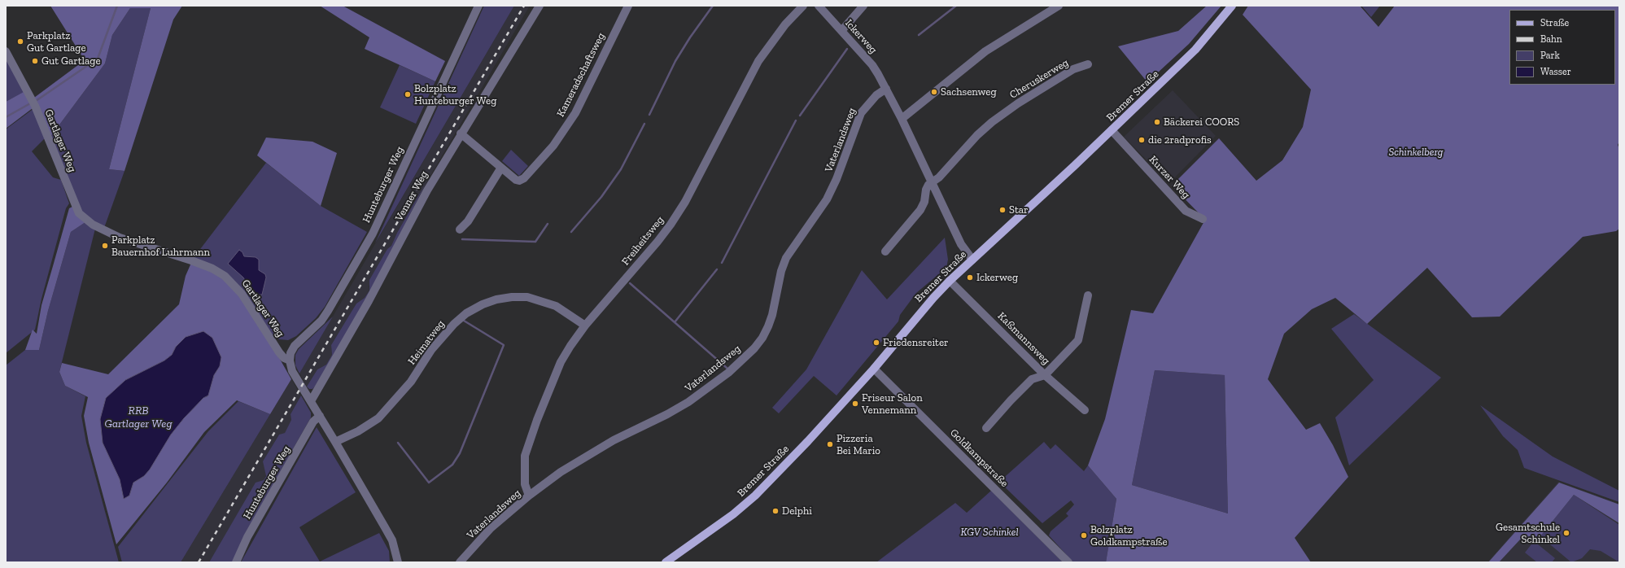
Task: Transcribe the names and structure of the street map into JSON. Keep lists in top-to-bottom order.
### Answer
{
  "streets": {
    "main road": ["Bremer Straße"],
    "street": [
      "Ickerweg",
      "Kameradschaftsweg",
      "Cheruskerweg",
      "Vaterlandsweg",
      "Gartlager Weg",
      "Kurzer Weg",
      "Hunteburger Weg",
      "Venner Weg",
      "Freiheitsweg",
      "Kaßmannsweg",
      "Heimatweg",
      "Goldkampstraße"
    ]
  },
  "crossings": [
    ["Ickerweg", "Cheruskerweg"],
    ["Ickerweg", "Bremer Straße"],
    ["Ickerweg", "Vaterlandsweg"],
    ["Kameradschaftsweg", "Venner Weg"],
    ["Bremer Straße", "Kurzer Weg"],
    ["Bremer Straße", "Kaßmannsweg"],
    ["Bremer Straße", "Goldkampstraße"],
    ["Vaterlandsweg", "Freiheitsweg"],
    ["Gartlager Weg", "Hunteburger Weg"],
    ["Gartlager Weg", "Venner Weg"],
    ["Gartlager Weg", "Heimatweg"],
    ["Freiheitsweg", "Heimatweg"]
  ],
  "water": ["RRB Gartlager Weg"],
  "parks": ["Schinkelberg", "KGV Schinkel"],
  "places": [
    "Parkplatz Gut Gartlage",
    "Gut Gartlage",
    "Sachsenweg",
    "Bolzplatz Hunteburger Weg",
    "Bäckerei COORS",
    "die 2radprofis",
    "Star",
    "Parkplatz Bauernhof Luhrmann",
    "Ickerweg",
    "Friedensreiter",
    "Friseur Salon Vennemann",
    "Pizzeria Bei Mario",
    "Delphi",
    "Gesamtschule Schinkel",
    "Bolzplatz Goldkampstraße"
  ],
  "legend": [
    "Straße",
    "Bahn",
    "Park",
    "Wasser"
  ]
}
